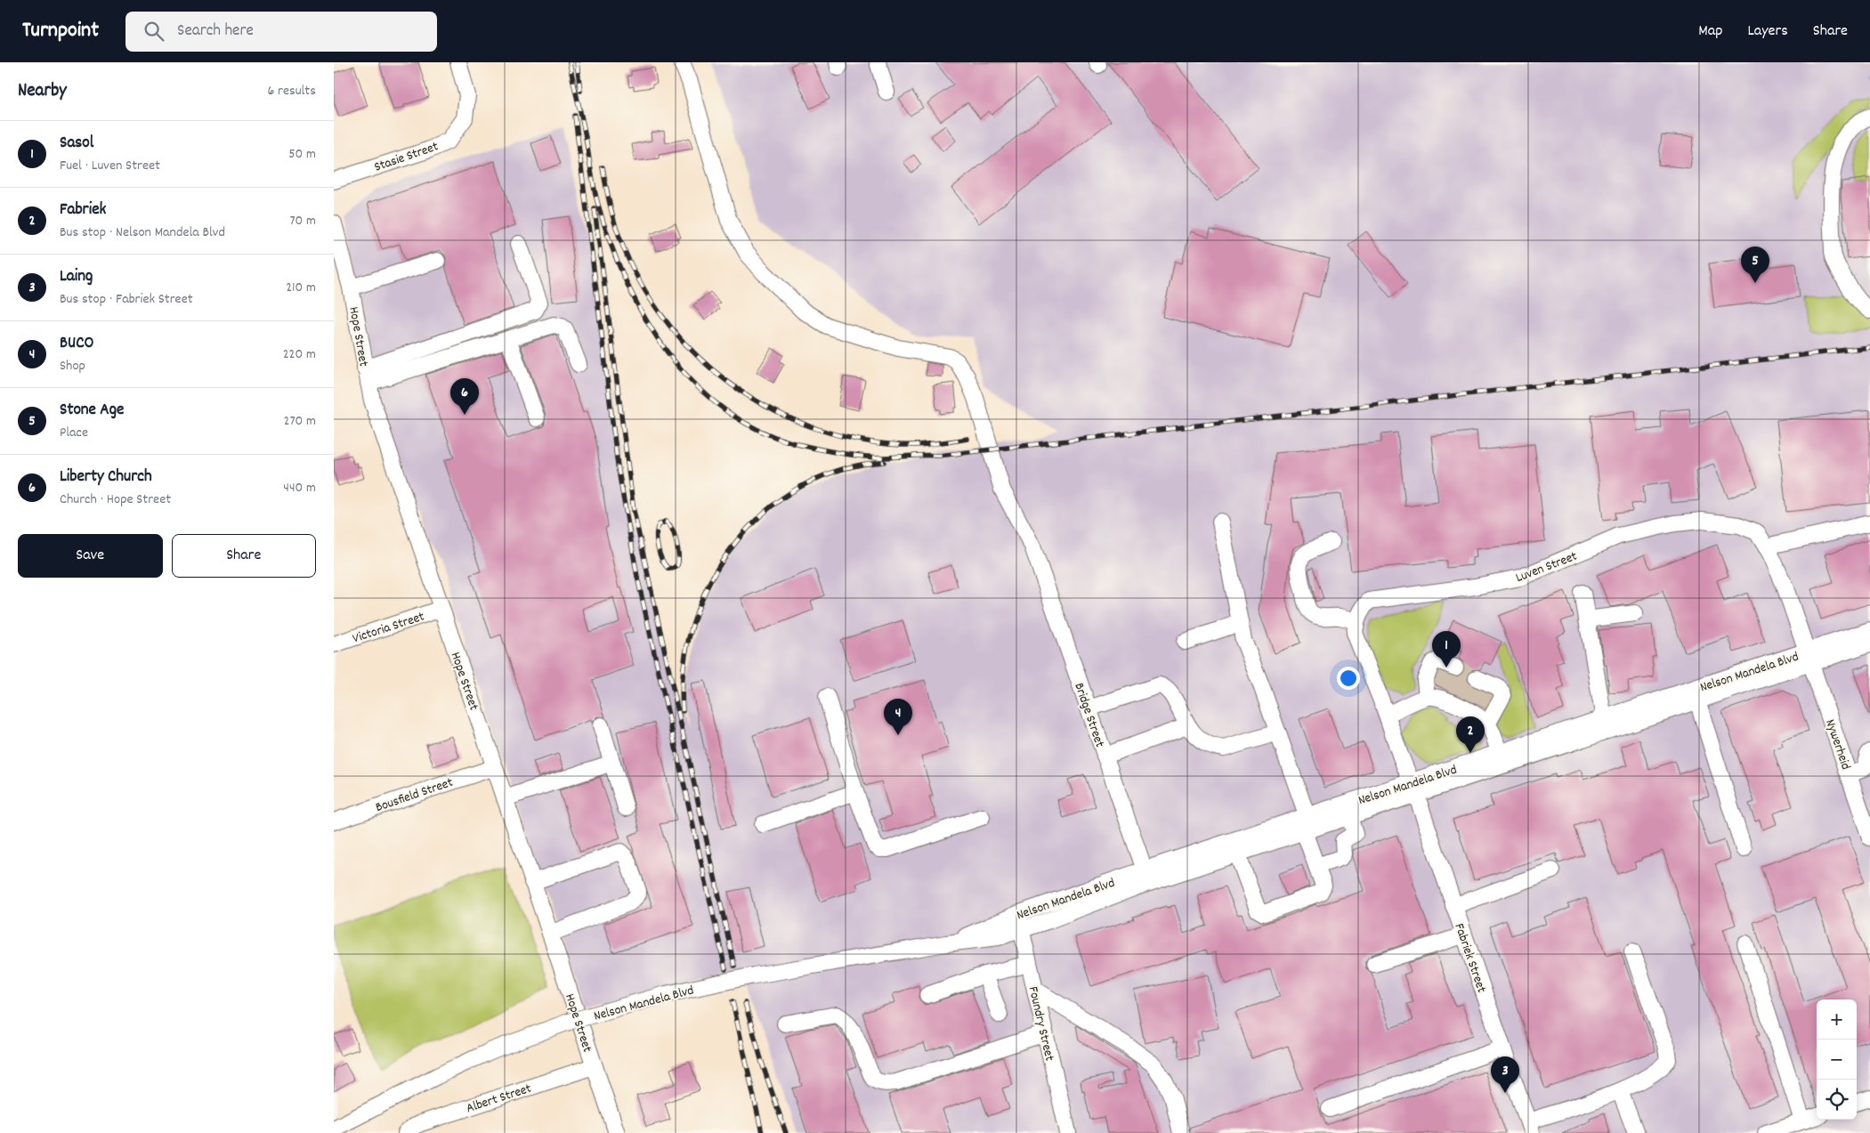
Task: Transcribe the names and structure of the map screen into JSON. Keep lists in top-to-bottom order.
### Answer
{
  "streets": {
    "street": [
      "Stasie Street",
      "Hope Street",
      "Luven Street",
      "Victoria Street",
      "Nelson Mandela Blvd",
      "Bridge Street",
      "Nywerheid",
      "Bousfield Street",
      "Fabriek Street",
      "Foundry Street",
      "Albert Street"
    ]
  },
  "crossings": [
    ["Hope Street", "Victoria Street"],
    ["Hope Street", "Bousfield Street"],
    ["Hope Street", "Albert Street"],
    ["Luven Street", "Nelson Mandela Blvd"],
    ["Luven Street", "Nywerheid"],
    ["Nelson Mandela Blvd", "Bridge Street"],
    ["Nelson Mandela Blvd", "Nywerheid"],
    ["Nelson Mandela Blvd", "Fabriek Street"],
    ["Nelson Mandela Blvd", "Foundry Street"]
  ],
  "page": {
    "header": "Turnpoint",
    "search": "Search here",
    "nav": ["Map", "Layers", "Share"],
    "heading": ["Nearby", "6 results"],
    "list": [
      {
        "mark": "1",
        "name": "Sasol",
        "note": "Fuel · Luven Street",
        "value": "50 m"
      },
      {
        "mark": "2",
        "name": "Fabriek",
        "note": "Bus stop · Nelson Mandela Blvd",
        "value": "70 m"
      },
      {
        "mark": "3",
        "name": "Laing",
        "note": "Bus stop · Fabriek Street",
        "value": "210 m"
      },
      {
        "mark": "4",
        "name": "BUCO",
        "note": "Shop",
        "value": "220 m"
      },
      {
        "mark": "5",
        "name": "Stone Age",
        "note": "Place",
        "value": "270 m"
      },
      {
        "mark": "6",
        "name": "Liberty Church",
        "note": "Church · Hope Street",
        "value": "440 m"
      }
    ],
    "pins": [
      "5",
      "6",
      "1",
      "4",
      "2",
      "3"
    ],
    "buttons": ["Save", "Share"],
    "map_buttons": ["+", "−"]
  }
}
